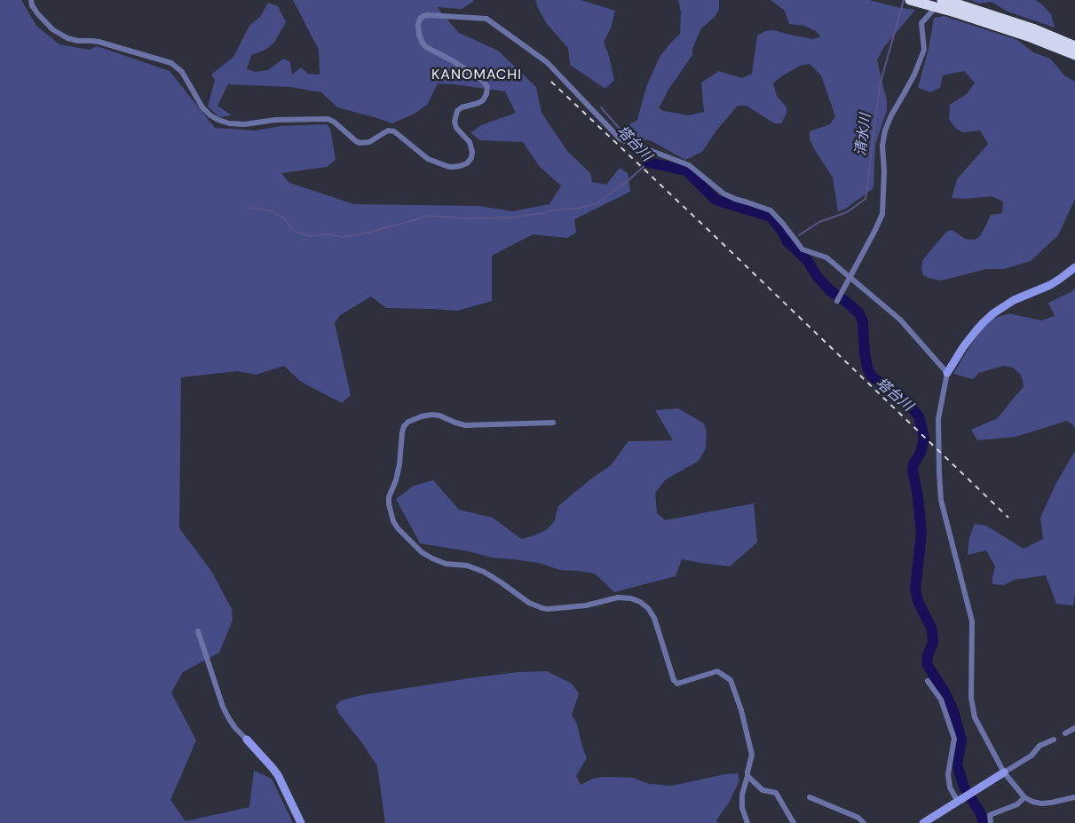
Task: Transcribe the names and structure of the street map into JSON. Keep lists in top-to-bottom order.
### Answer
{
  "districts": ["KANOMACHI"],
  "water": ["清水川", "塔台川"]
}
